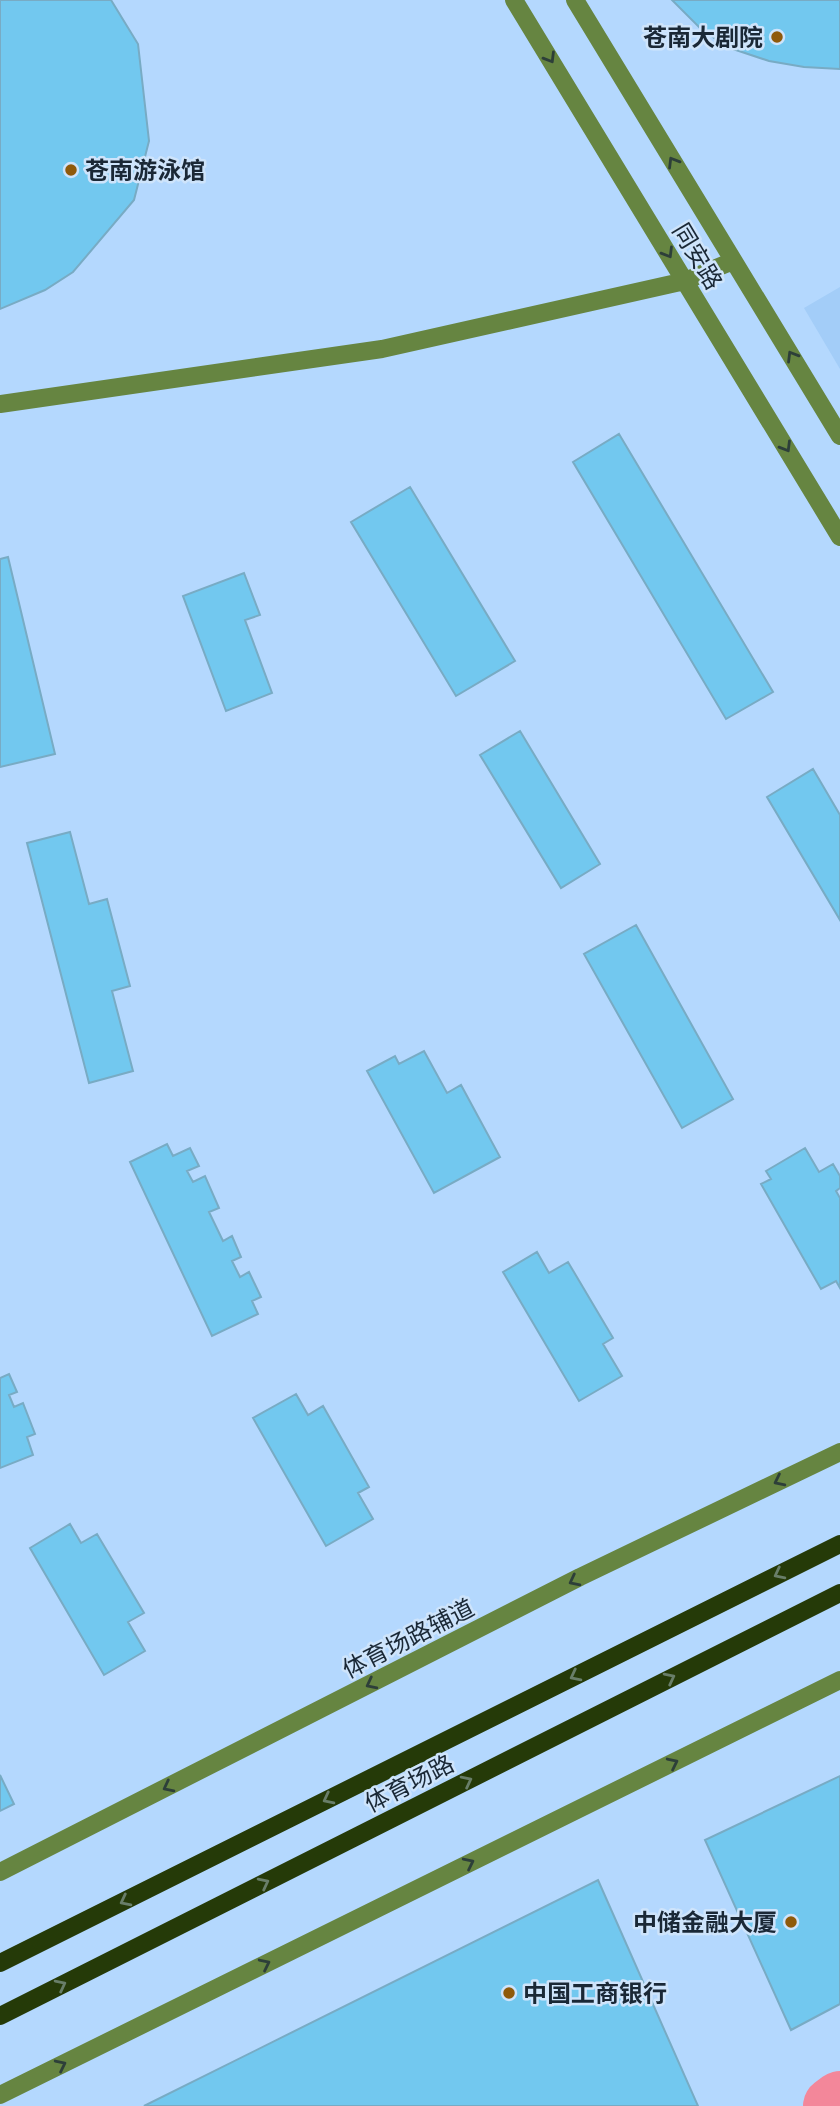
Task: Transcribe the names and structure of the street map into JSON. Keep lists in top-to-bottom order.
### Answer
{
  "streets": {
    "main road": ["体育场路"],
    "street": ["同安路", "体育场路辅道"]
  },
  "one_way": ["体育场路辅道"],
  "places": [
    "苍南大剧院",
    "苍南游泳馆",
    "中储金融大厦",
    "中国工商银行"
  ]
}
